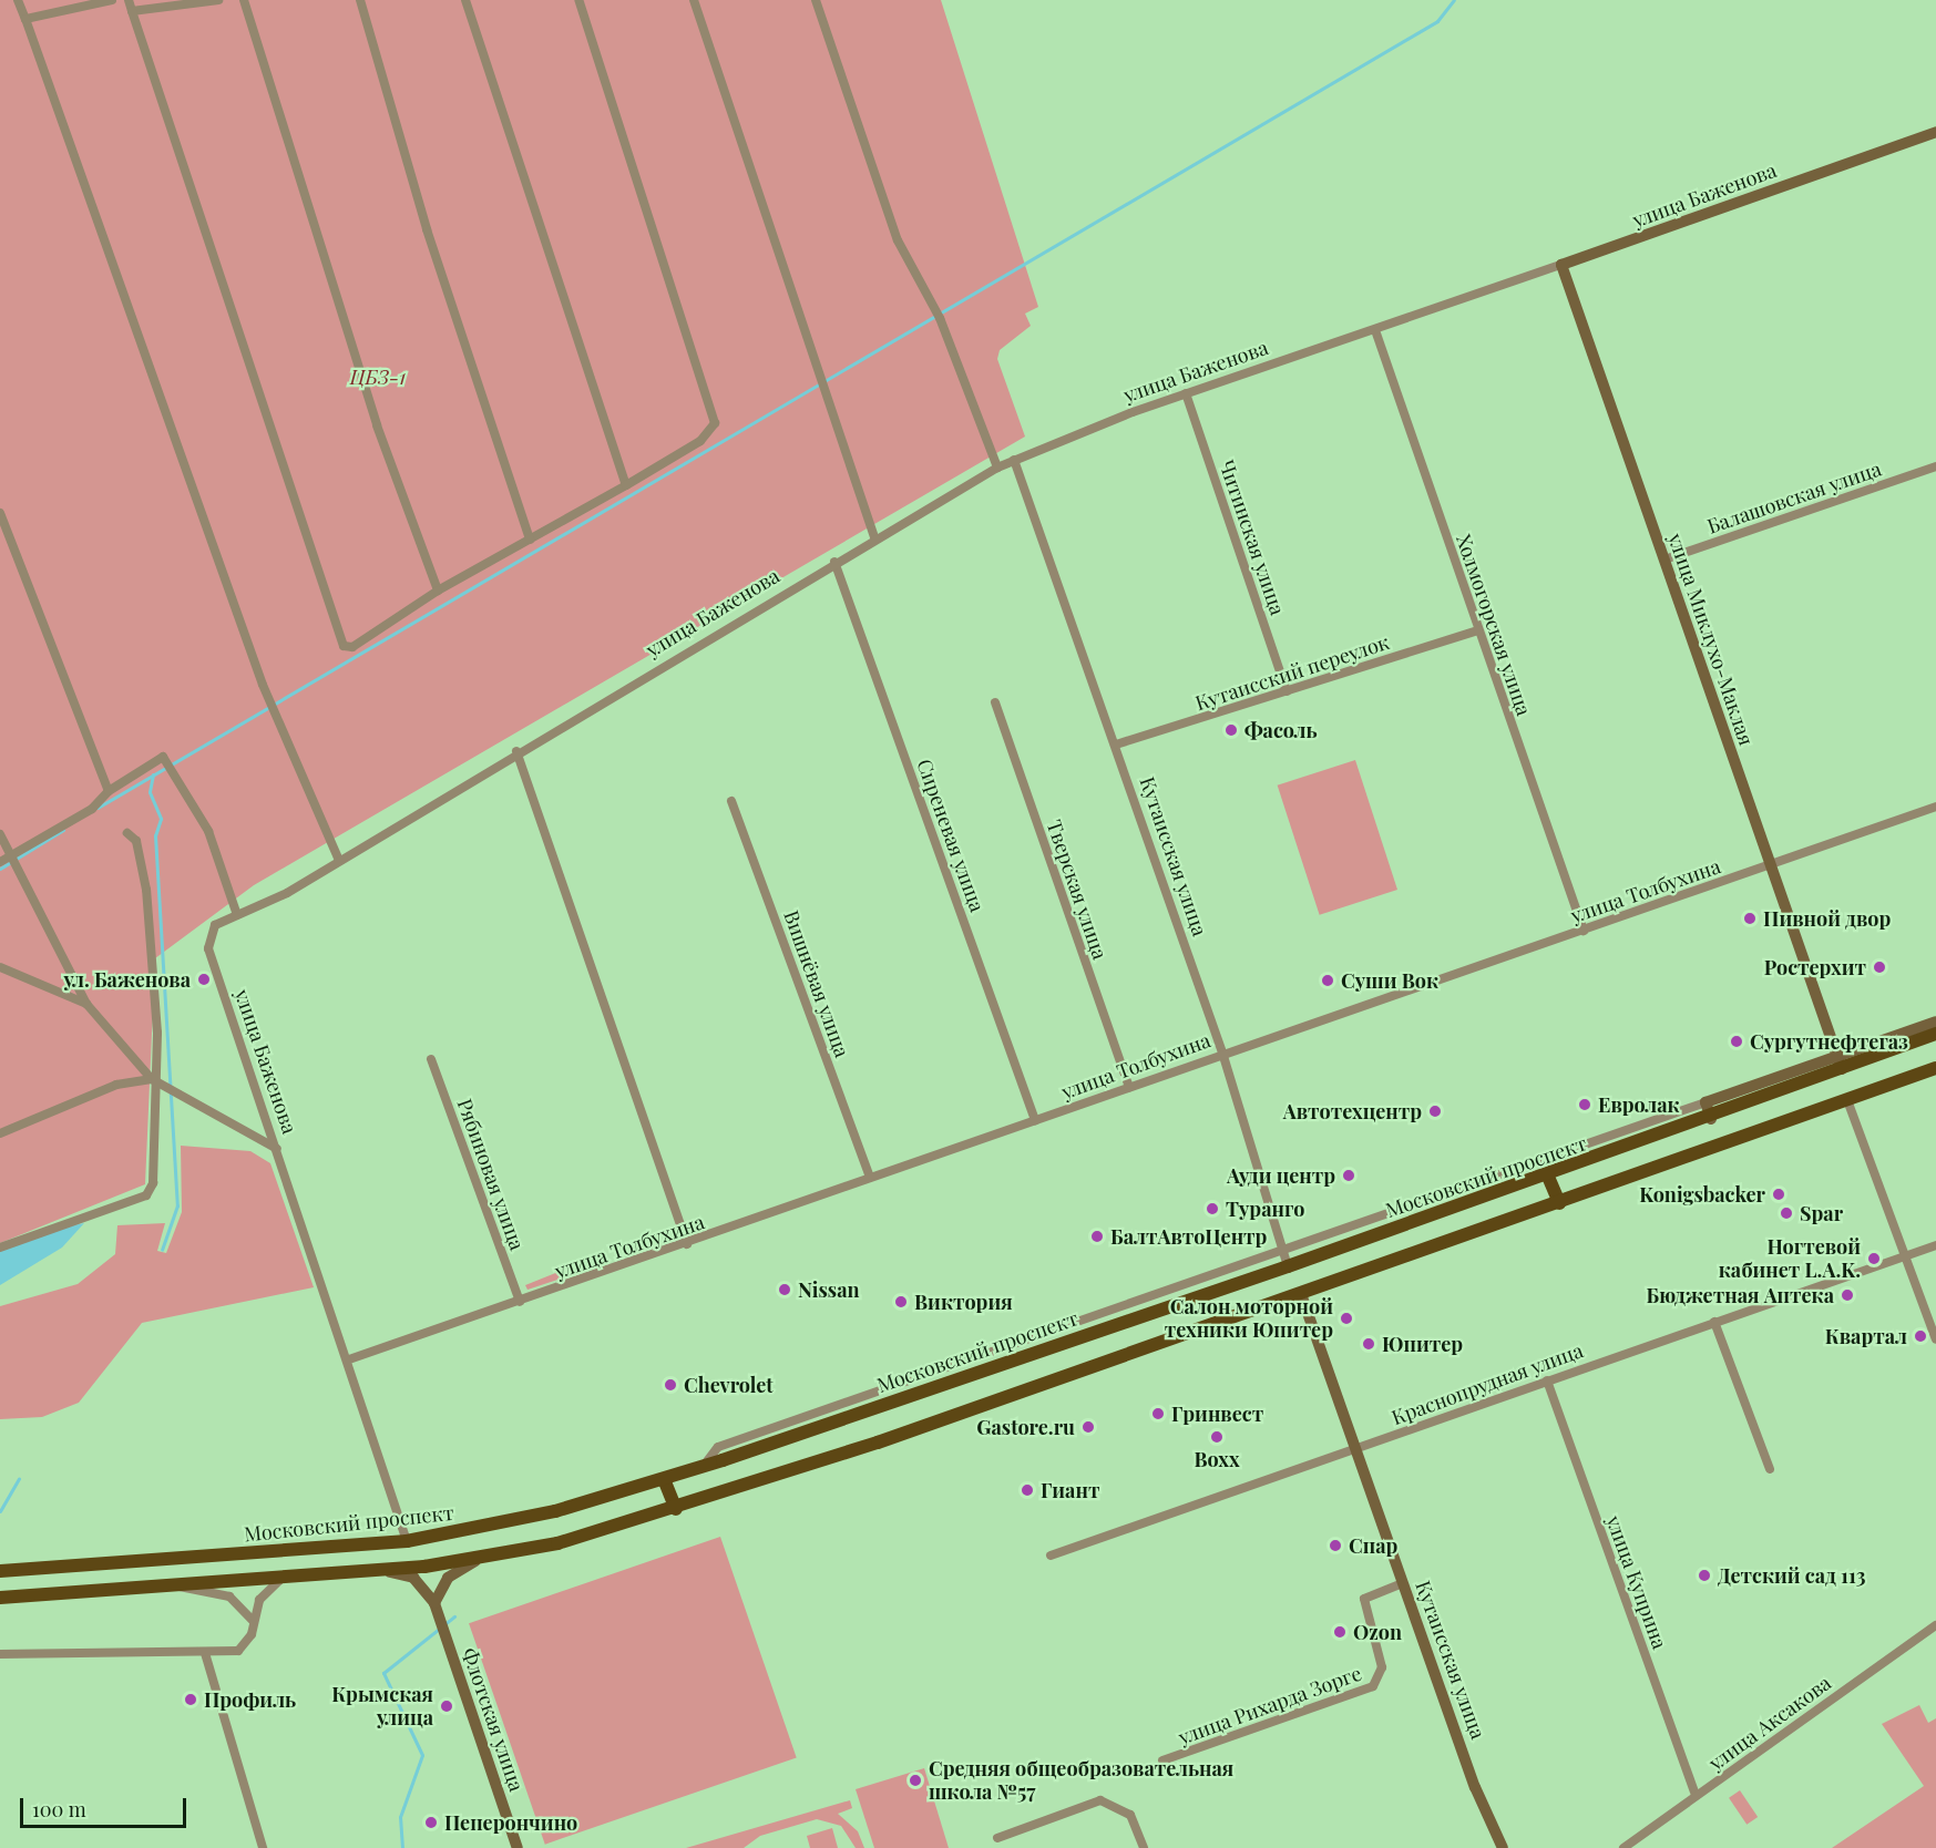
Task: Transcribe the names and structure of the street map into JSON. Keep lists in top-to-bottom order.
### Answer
{
  "streets": {
    "main road": ["Московский проспект"],
    "street": [
      "улица Баженова",
      "Балашовская улица",
      "Читинская улица",
      "Холмогорская улица",
      "улица Миклухо-Маклая",
      "Кутаисский переулок",
      "Сиреневая улица",
      "Кутаисская улица",
      "Тверская улица",
      "улица Толбухина",
      "Вишнёвая улица",
      "Рябиновая улица",
      "Краснопрудная улица",
      "улица Куприна",
      "улица Рихарда Зорге",
      "Флотская улица",
      "улица Аксакова"
    ]
  },
  "crossings": [
    ["улица Баженова", "Читинская улица"],
    ["улица Баженова", "Холмогорская улица"],
    ["улица Баженова", "улица Миклухо-Маклая"],
    ["улица Баженова", "Сиреневая улица"],
    ["улица Баженова", "Кутаисская улица"],
    ["улица Баженова", "улица Толбухина"],
    ["улица Баженова", "Московский проспект"],
    ["Балашовская улица", "улица Миклухо-Маклая"],
    ["Читинская улица", "Кутаисский переулок"],
    ["Холмогорская улица", "Кутаисский переулок"],
    ["Холмогорская улица", "улица Толбухина"],
    ["улица Миклухо-Маклая", "улица Толбухина"],
    ["улица Миклухо-Маклая", "Московский проспект"],
    ["Кутаисский переулок", "Кутаисская улица"],
    ["Сиреневая улица", "улица Толбухина"],
    ["Кутаисская улица", "улица Толбухина"],
    ["Кутаисская улица", "Московский проспект"],
    ["Кутаисская улица", "Краснопрудная улица"],
    ["Кутаисская улица", "улица Рихарда Зорге"],
    ["Тверская улица", "улица Толбухина"],
    ["улица Толбухина", "Вишнёвая улица"],
    ["улица Толбухина", "Рябиновая улица"],
    ["Краснопрудная улица", "улица Куприна"],
    ["улица Куприна", "улица Аксакова"]
  ],
  "parks": ["ЦБЗ-1"],
  "places": [
    "Фасоль",
    "Пивной двор",
    "Ростерхит",
    "ул. Баженова",
    "Суши Вок",
    "Сургутнефтегаз",
    "Евролак",
    "Автотехцентр",
    "Ауди центр",
    "Konigsbacker",
    "Туранго",
    "Spar",
    "БалтАвтоЦентр",
    "Ногтевой кабинет L.A.K.",
    "Nissan",
    "Бюджетная Аптека",
    "Виктория",
    "Салон моторной техники Юпитер",
    "Квартал",
    "Юпитер",
    "Chevrolet",
    "Гринвест",
    "Gastore.ru",
    "Boxx",
    "Гиант",
    "Спар",
    "Детский сад 113",
    "Ozon",
    "Профиль",
    "Крымская улица",
    "Средняя общеобразовательная школа №57",
    "Пеперончино"
  ],
  "scale_bar": "100 m"
}
